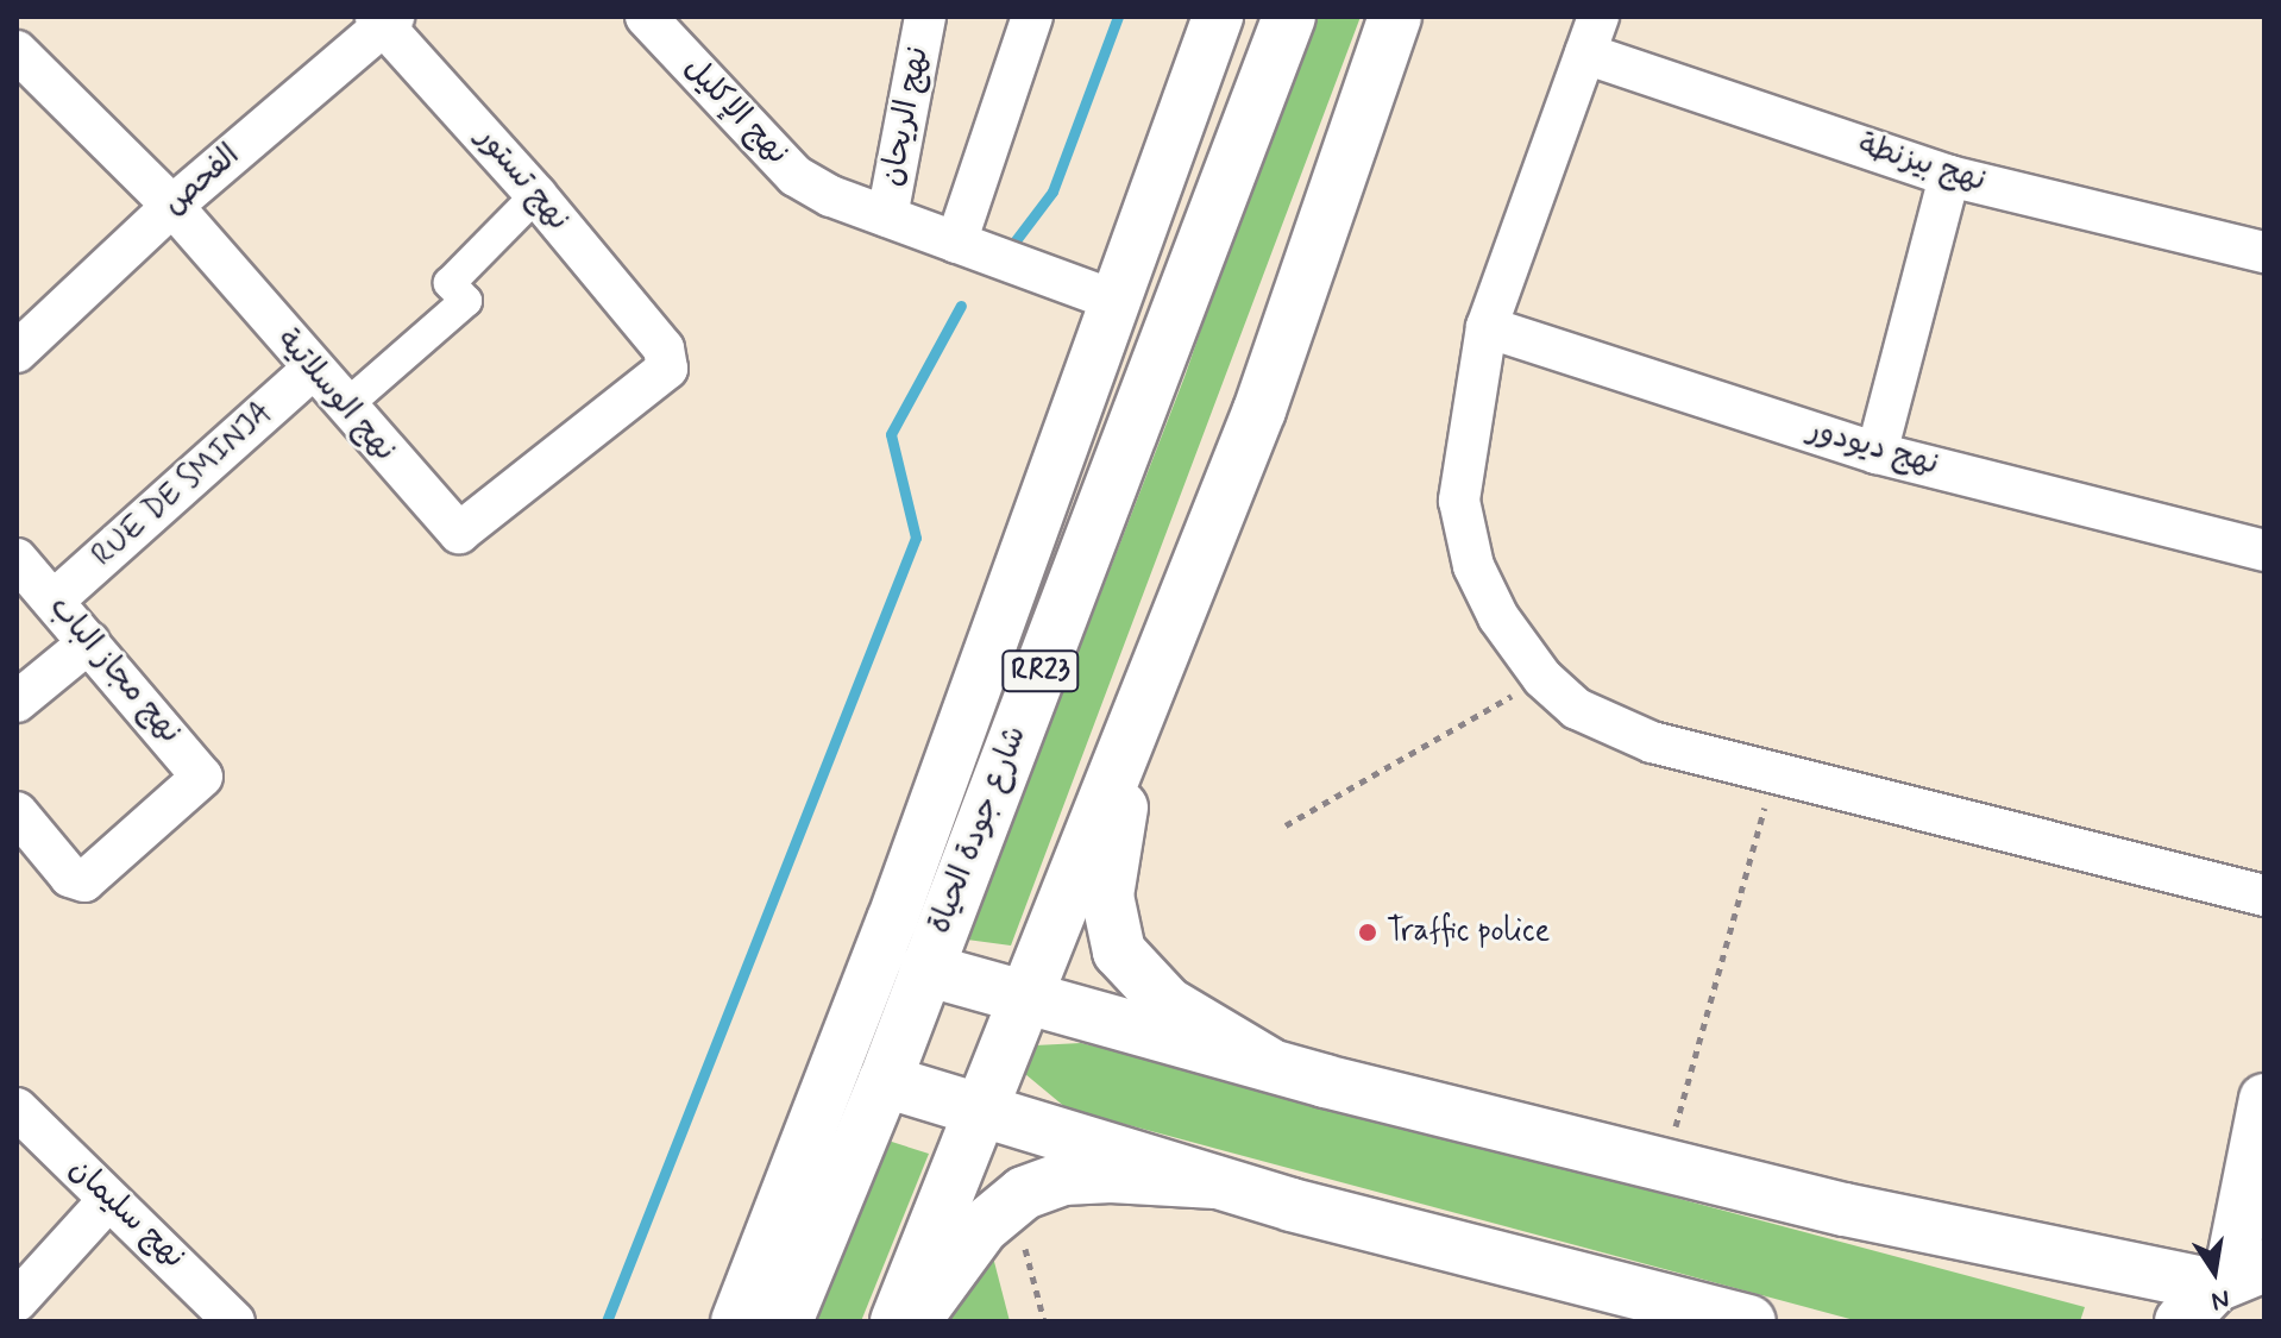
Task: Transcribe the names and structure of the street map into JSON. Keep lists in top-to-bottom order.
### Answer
{
  "streets": {
    "main road": ["RR23", "شارع جودة الحياة"],
    "street": [
      "نهج الإكليل",
      "نهج الريحان",
      "نهج بيزنطة",
      "نهج تستور",
      "الفحص",
      "نهج الوسلاتية",
      "نهج ديودور",
      "RUE DE SMINJA",
      "نهج مجاز الباب",
      "نهج سليمان"
    ]
  },
  "crossings": [
    ["نهج الإكليل", "نهج الريحان"],
    ["نهج تستور", "الفحص"],
    ["نهج تستور", "نهج الوسلاتية"],
    ["الفحص", "نهج الوسلاتية"],
    ["نهج الوسلاتية", "RUE DE SMINJA"],
    ["RUE DE SMINJA", "نهج مجاز الباب"]
  ],
  "places": ["Traffic police"],
  "north": "bottom"
}
